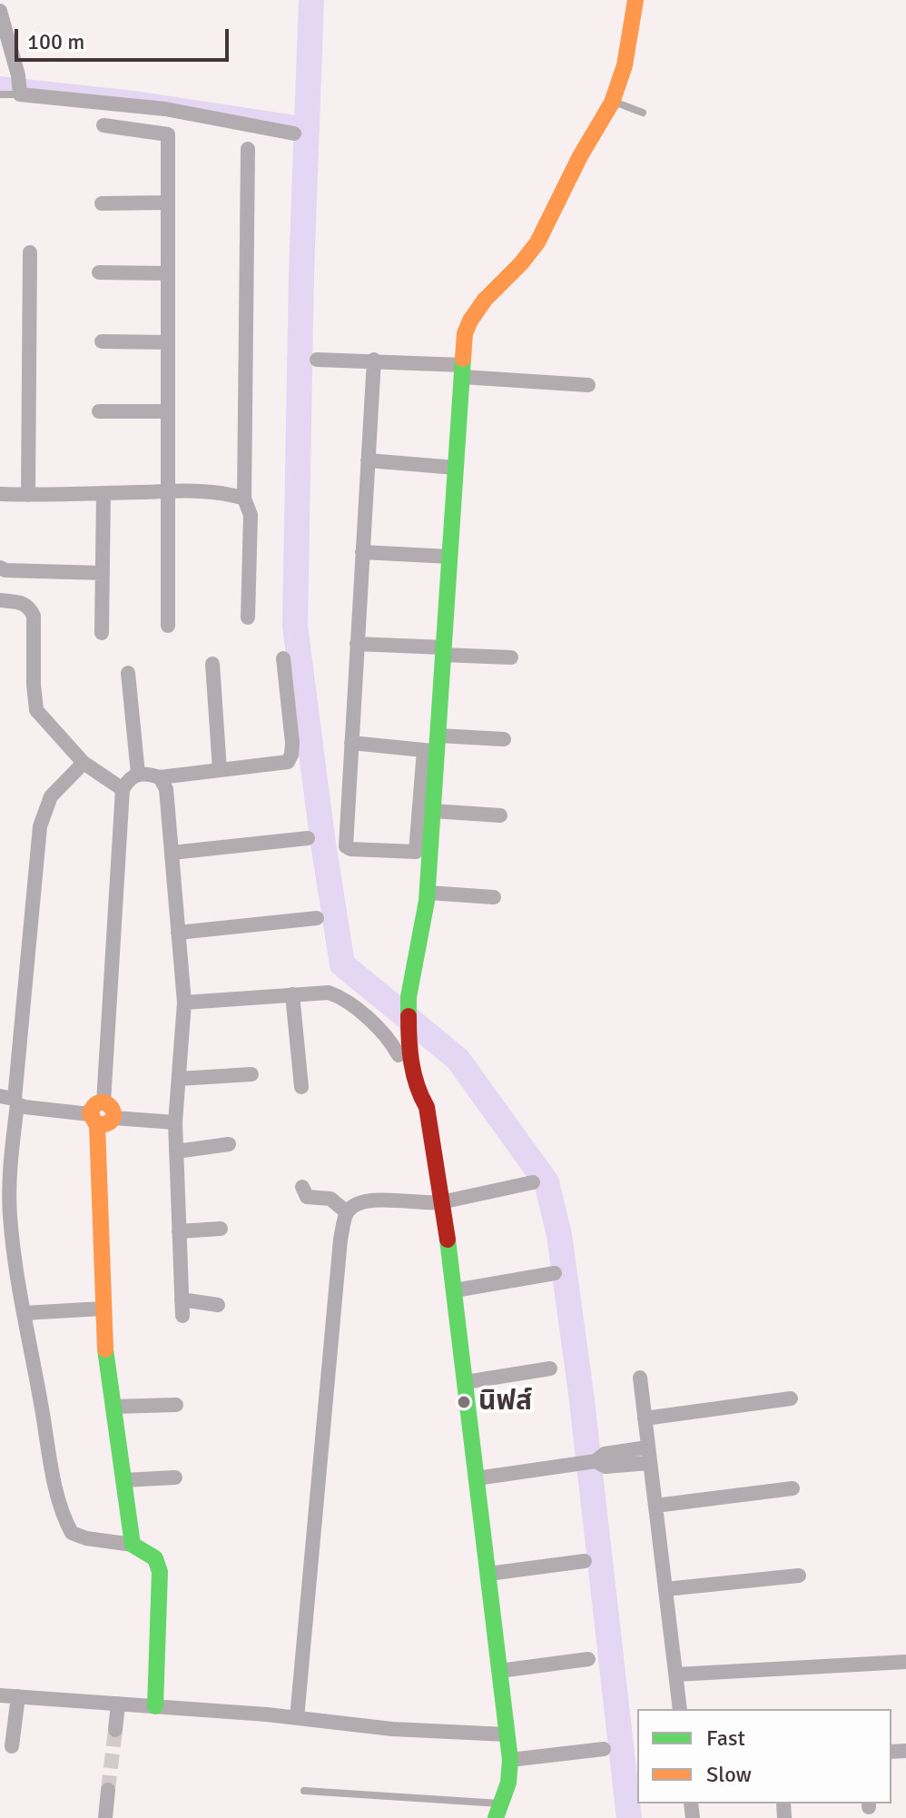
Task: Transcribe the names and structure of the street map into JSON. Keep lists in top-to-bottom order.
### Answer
{
  "places": ["นิฟส์"],
  "legend": ["Fast", "Slow"],
  "scale_bar": "100 m"
}
